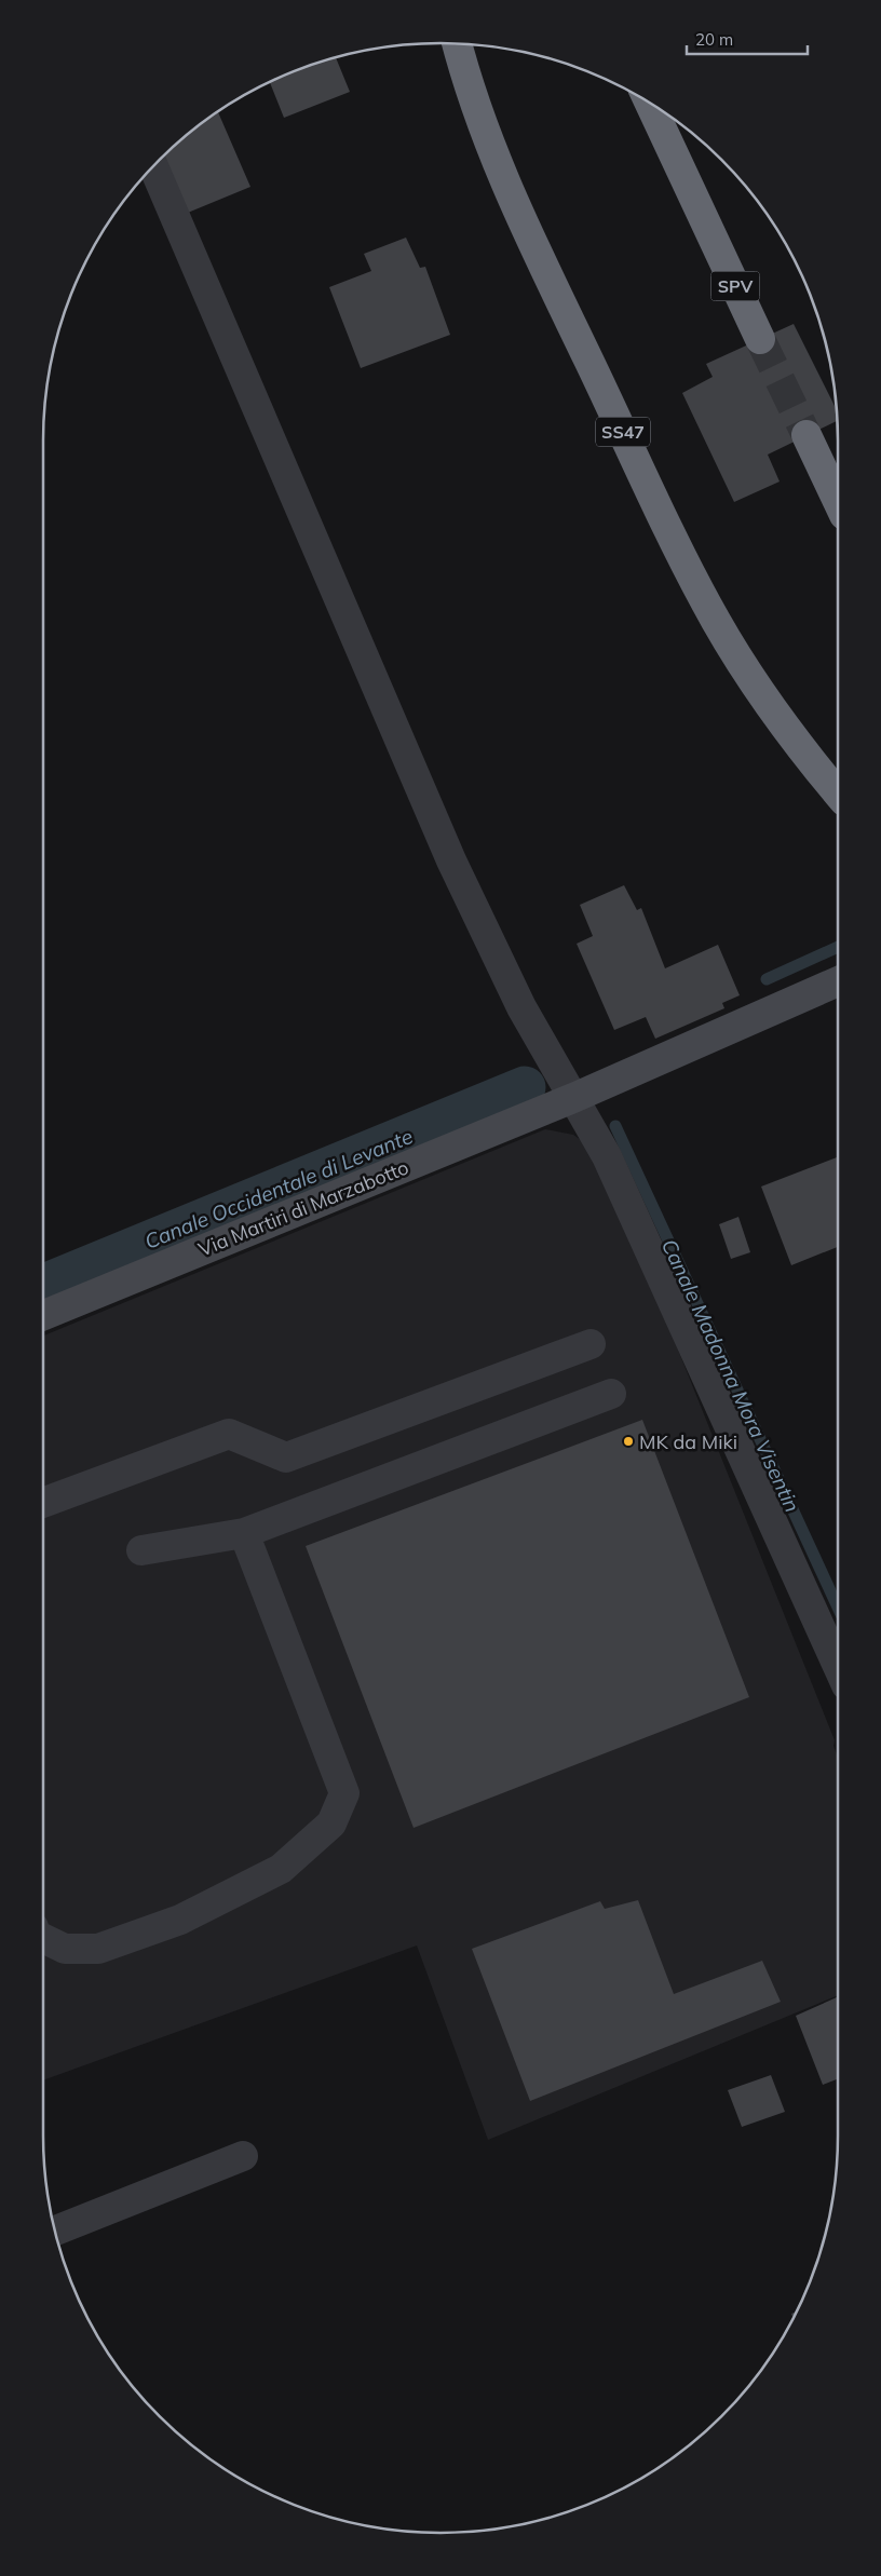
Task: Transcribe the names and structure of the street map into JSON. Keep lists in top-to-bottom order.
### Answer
{
  "streets": {
    "highway": ["SPV", "SS47"],
    "street": ["Via Martiri di Marzabotto"]
  },
  "water": ["Canale Occidentale di Levante", "Canale Madonna Mora Visentin"],
  "places": ["MK da Miki"],
  "scale_bar": "20 m"
}
